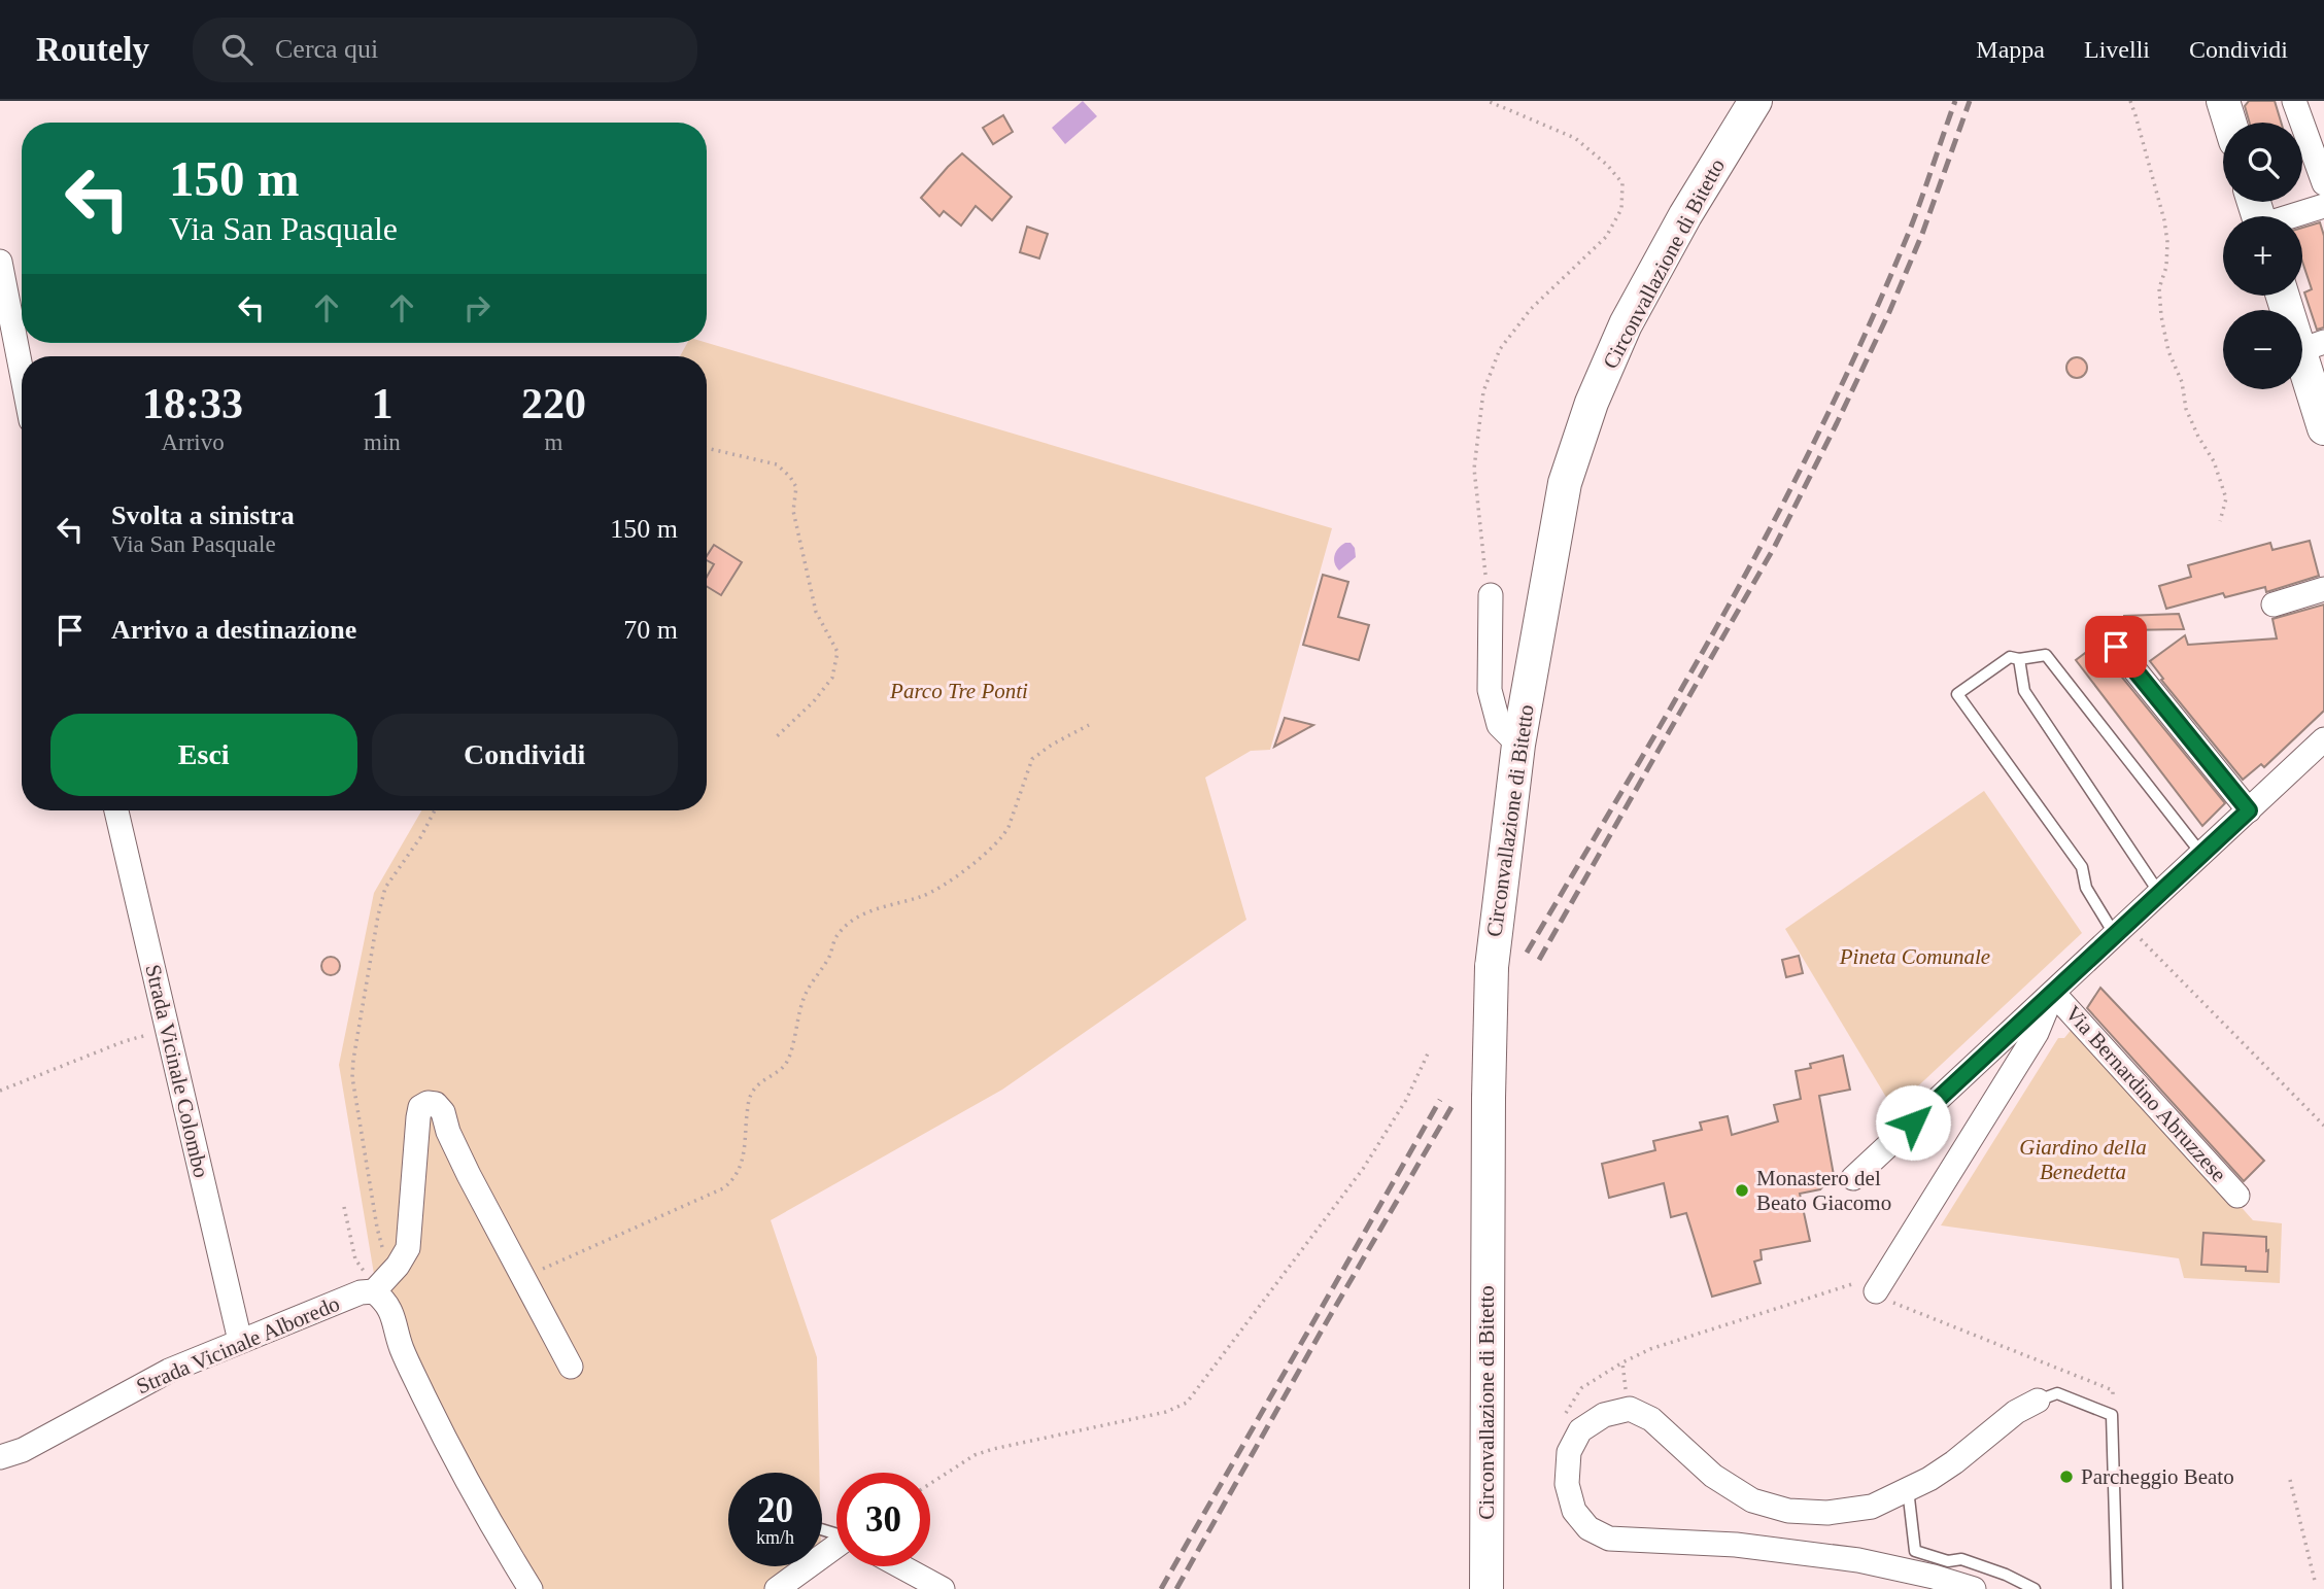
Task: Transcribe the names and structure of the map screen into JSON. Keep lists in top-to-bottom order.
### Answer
{
  "streets": {
    "main road": ["Circonvallazione di Bitetto"],
    "street": ["Strada Vicinale Colombo", "Via Bernardino Abruzzese", "Strada Vicinale Alboredo"]
  },
  "crossings": [
    ["Strada Vicinale Colombo", "Strada Vicinale Alboredo"]
  ],
  "parks": ["Parco Tre Ponti", "Pineta Comunale", "Giardino della Benedetta"],
  "places": ["Monastero del Beato Giacomo", "Parcheggio Beato"],
  "page": {
    "header": "Routely",
    "search": "Cerca qui",
    "nav": ["Mappa", "Livelli", "Condividi"],
    "map_buttons": ["+", "−"],
    "turn": ["150 m", "Via San Pasquale"],
    "eta": [
      "18:33",
      "Arrivo",
      "1",
      "min",
      "220",
      "m"
    ],
    "list": [
      {
        "name": "Svolta a sinistra",
        "note": "Via San Pasquale",
        "value": "150 m"
      },
      {
        "name": "Arrivo a destinazione",
        "value": "70 m"
      }
    ],
    "buttons": ["Esci", "Condividi"],
    "speed": "20 km/h",
    "limit": "30"
  }
}
